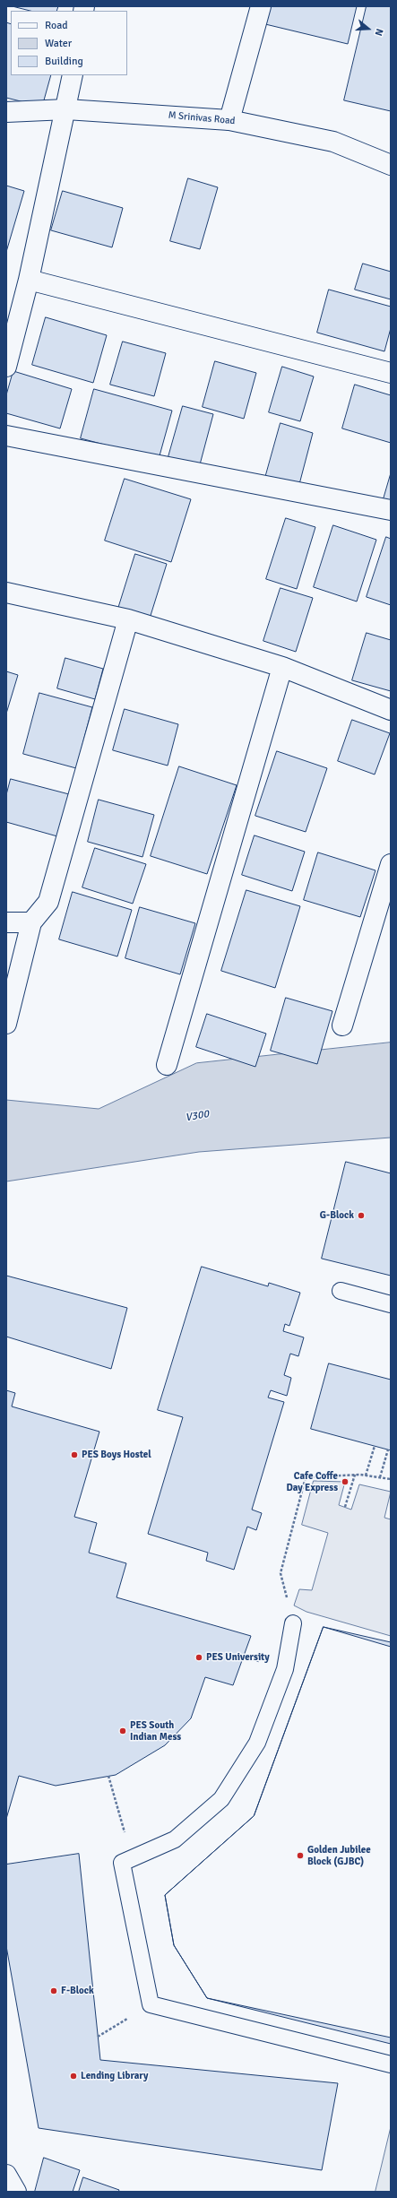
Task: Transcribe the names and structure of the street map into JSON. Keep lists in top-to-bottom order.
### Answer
{
  "streets": {
    "street": ["M Srinivas Road"]
  },
  "water": ["V300"],
  "places": [
    "G-Block",
    "PES Boys Hostel",
    "Cafe Coffe Day Express",
    "PES University",
    "PES South Indian Mess",
    "Golden Jubilee Block (GJBC)",
    "F-Block",
    "Lending Library"
  ],
  "legend": ["Road", "Water", "Building"],
  "north": "right"
}
